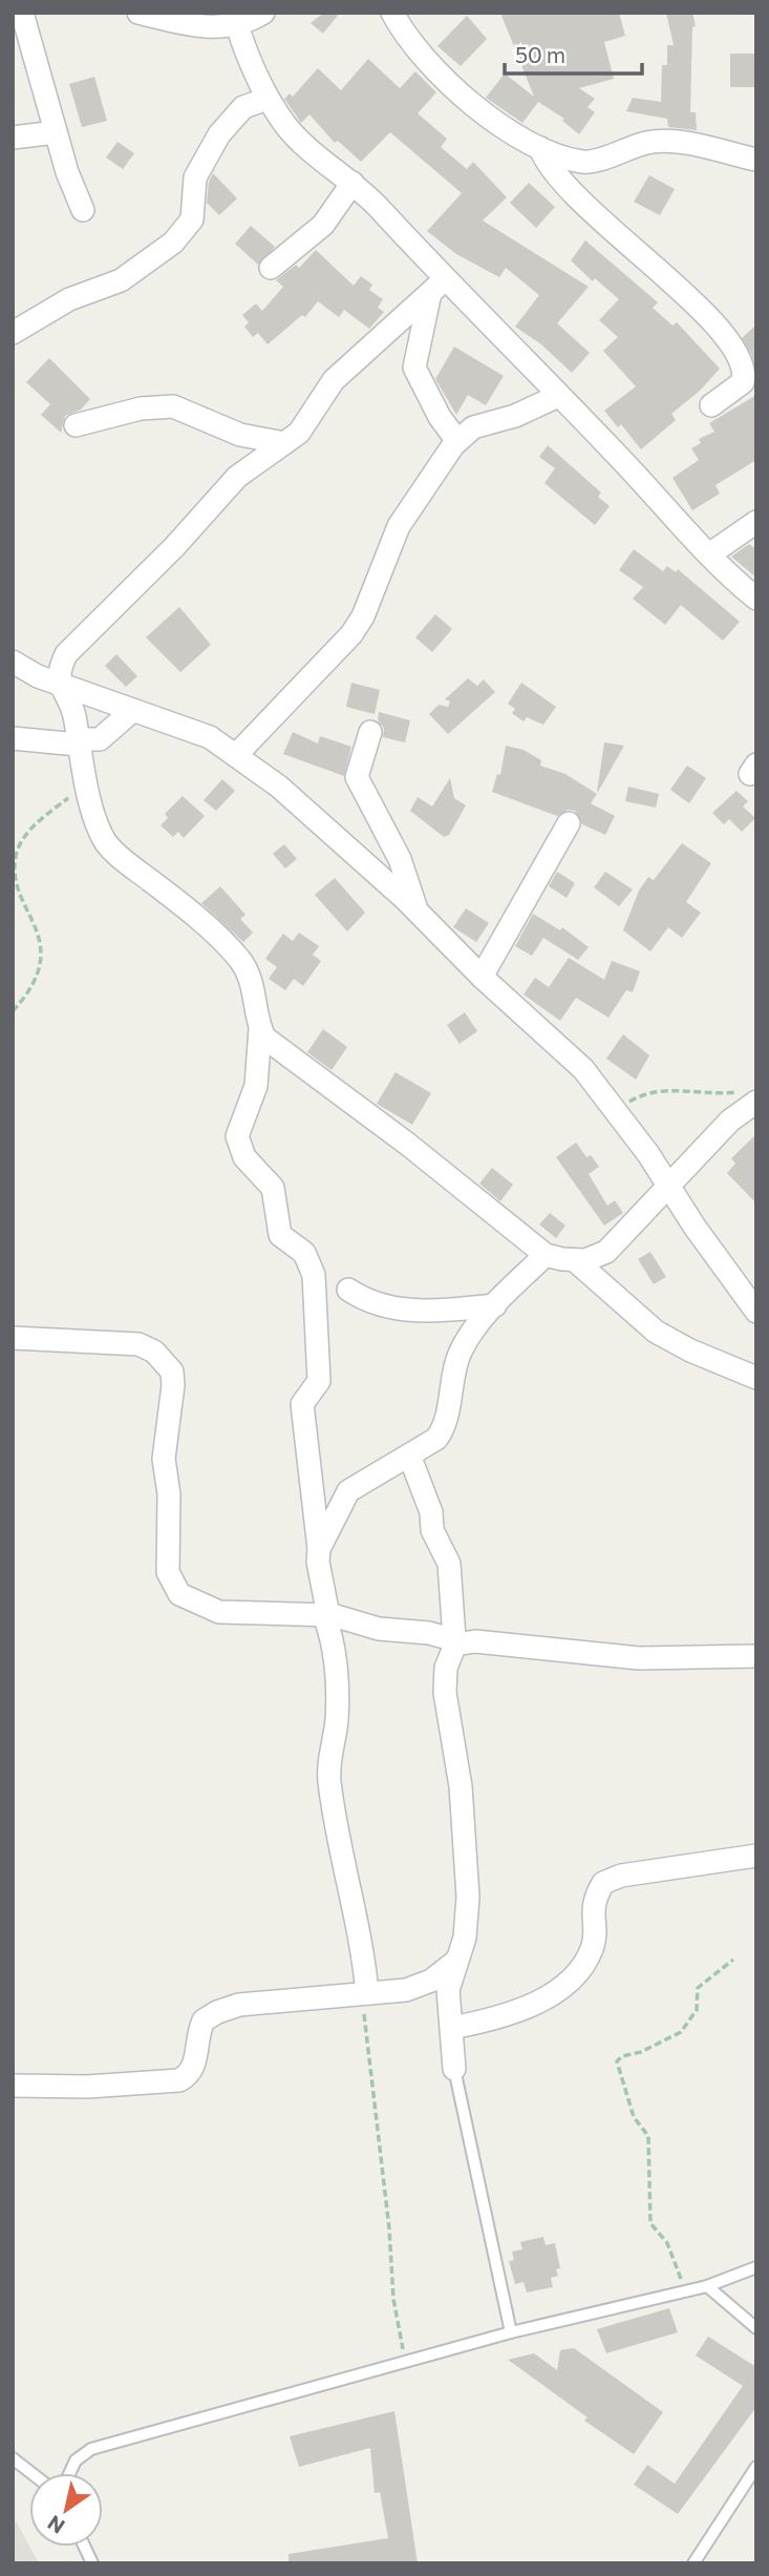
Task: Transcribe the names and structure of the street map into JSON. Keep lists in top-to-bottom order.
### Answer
{
  "scale_bar": "50 m",
  "north": "bottom left"
}
